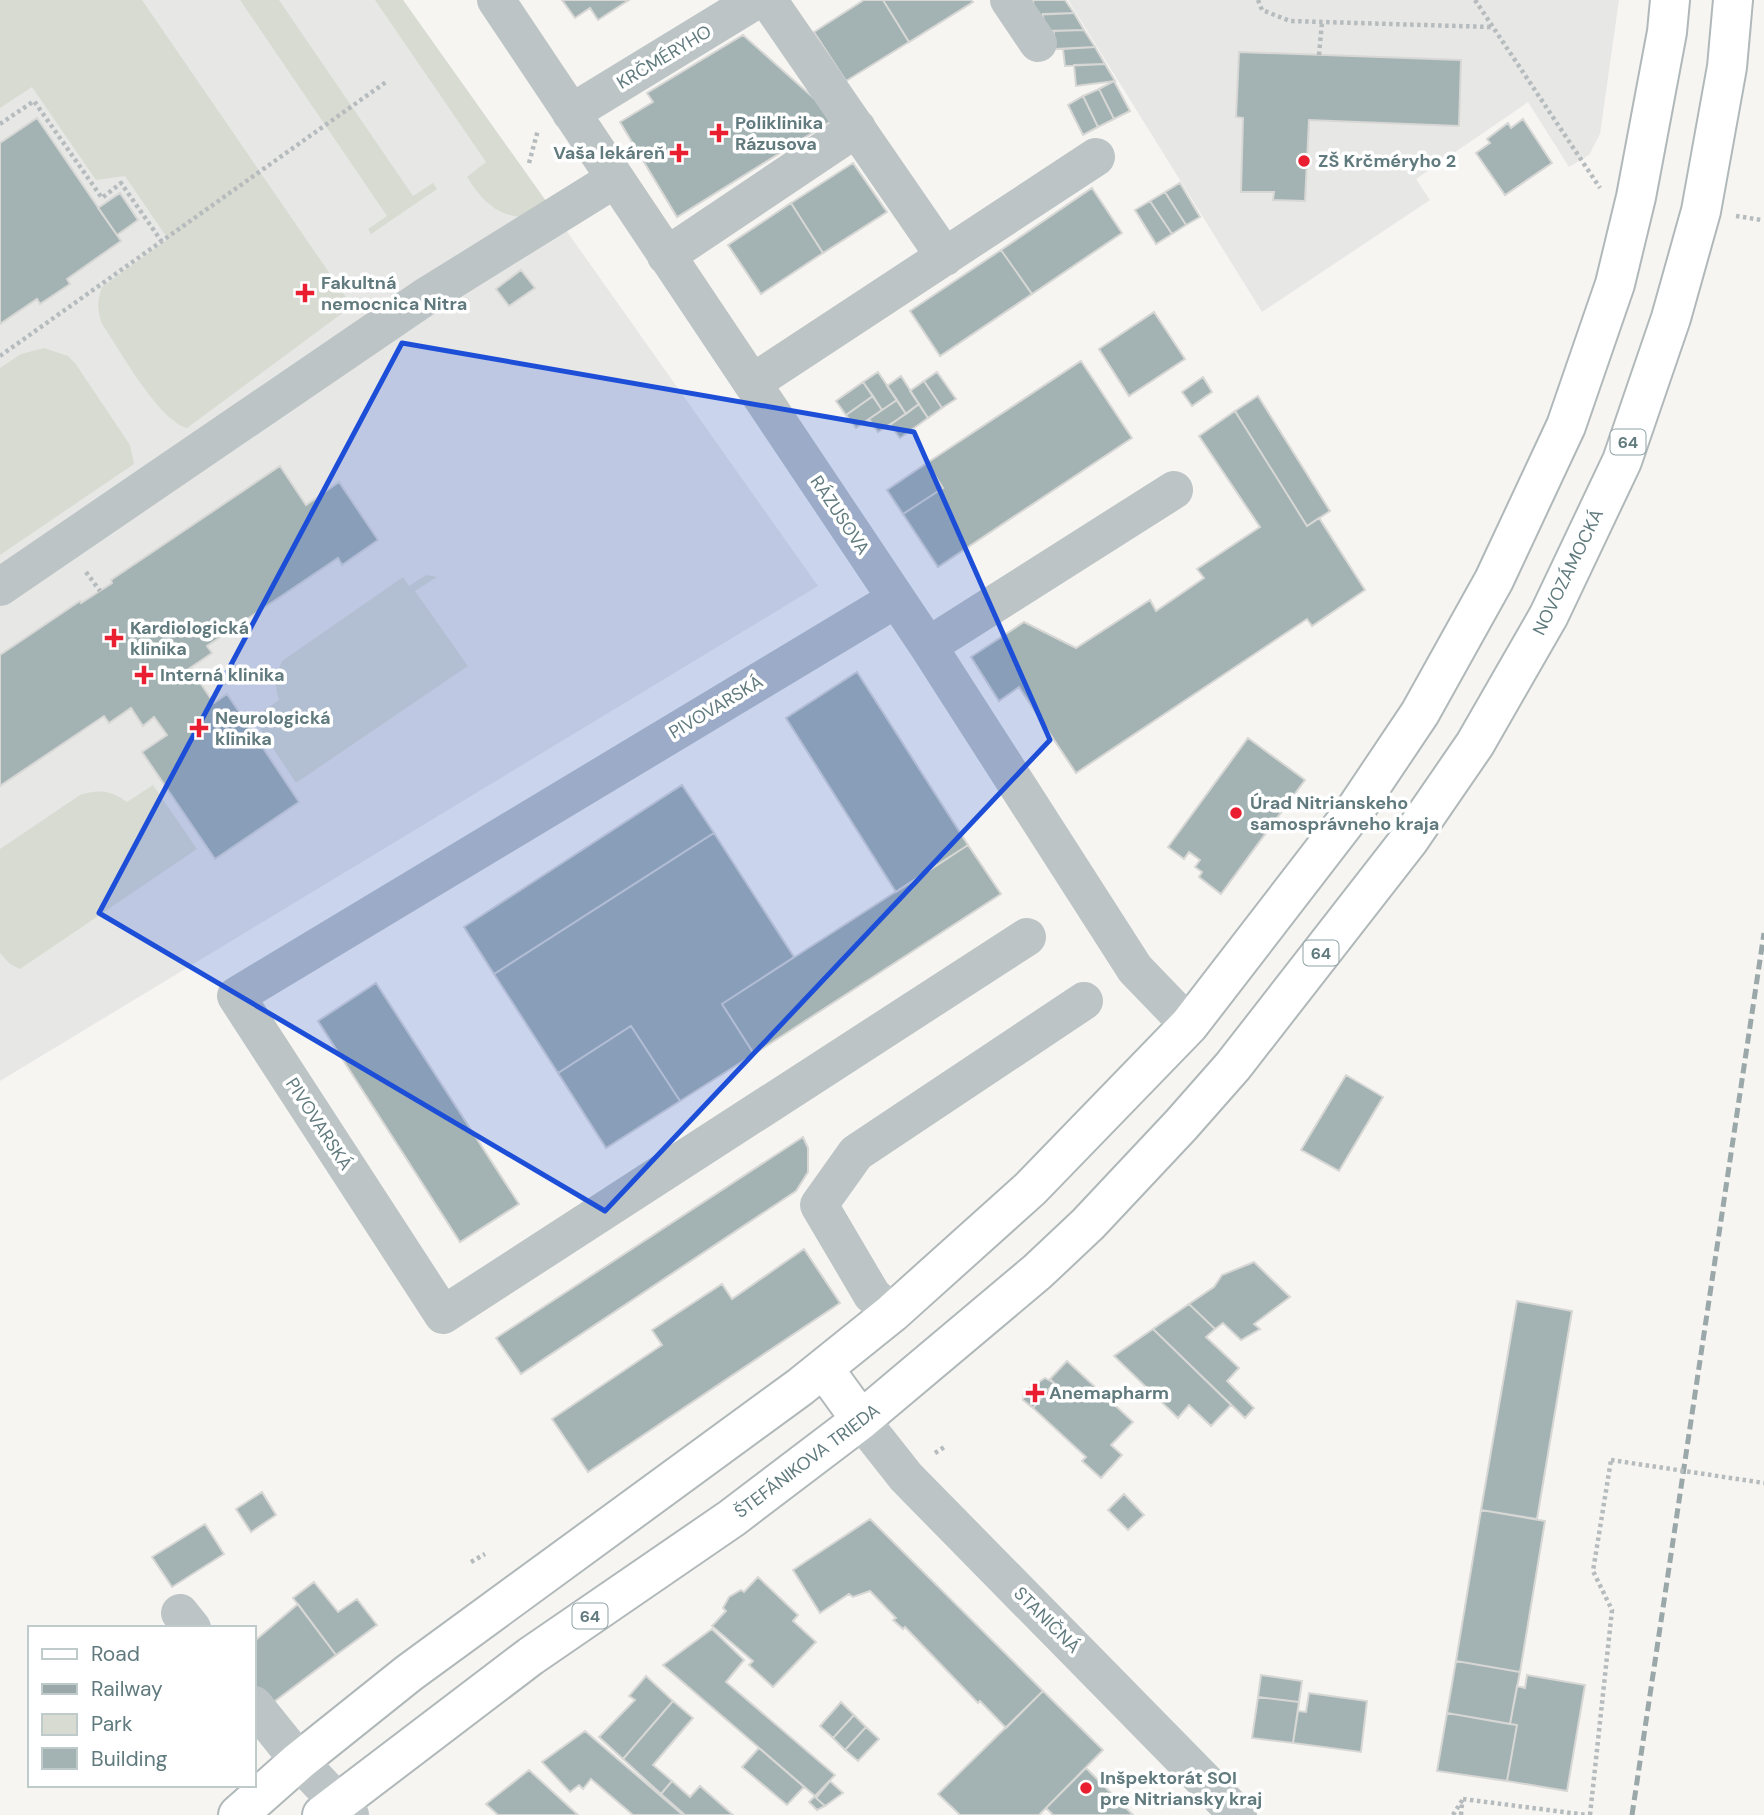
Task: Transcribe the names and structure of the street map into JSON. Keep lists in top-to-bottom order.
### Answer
{
  "streets": {
    "main road": ["64", "NOVOZÁMOCKÁ", "ŠTEFÁNIKOVA TRIEDA"],
    "street": [
      "KRČMÉRYHO",
      "RÁZUSOVA",
      "PIVOVARSKÁ",
      "STANIČNÁ"
    ]
  },
  "crossings": [
    ["KRČMÉRYHO", "RÁZUSOVA"],
    ["RÁZUSOVA", "PIVOVARSKÁ"],
    ["NOVOZÁMOCKÁ", "ŠTEFÁNIKOVA TRIEDA"],
    ["ŠTEFÁNIKOVA TRIEDA", "STANIČNÁ"]
  ],
  "places": {
    "health": [
      "Poliklinika Rázusova",
      "Vaša lekáreň",
      "Fakultná nemocnica Nitra",
      "Kardiologická klinika",
      "Interná klinika",
      "Neurologická klinika",
      "Anemapharm"
    ],
    "other": ["ZŠ Krčméryho 2", "Úrad Nitrianskeho samosprávneho kraja", "Inšpektorát SOI pre Nitriansky kraj"]
  },
  "legend": [
    "Road",
    "Railway",
    "Park",
    "Building"
  ]
}
